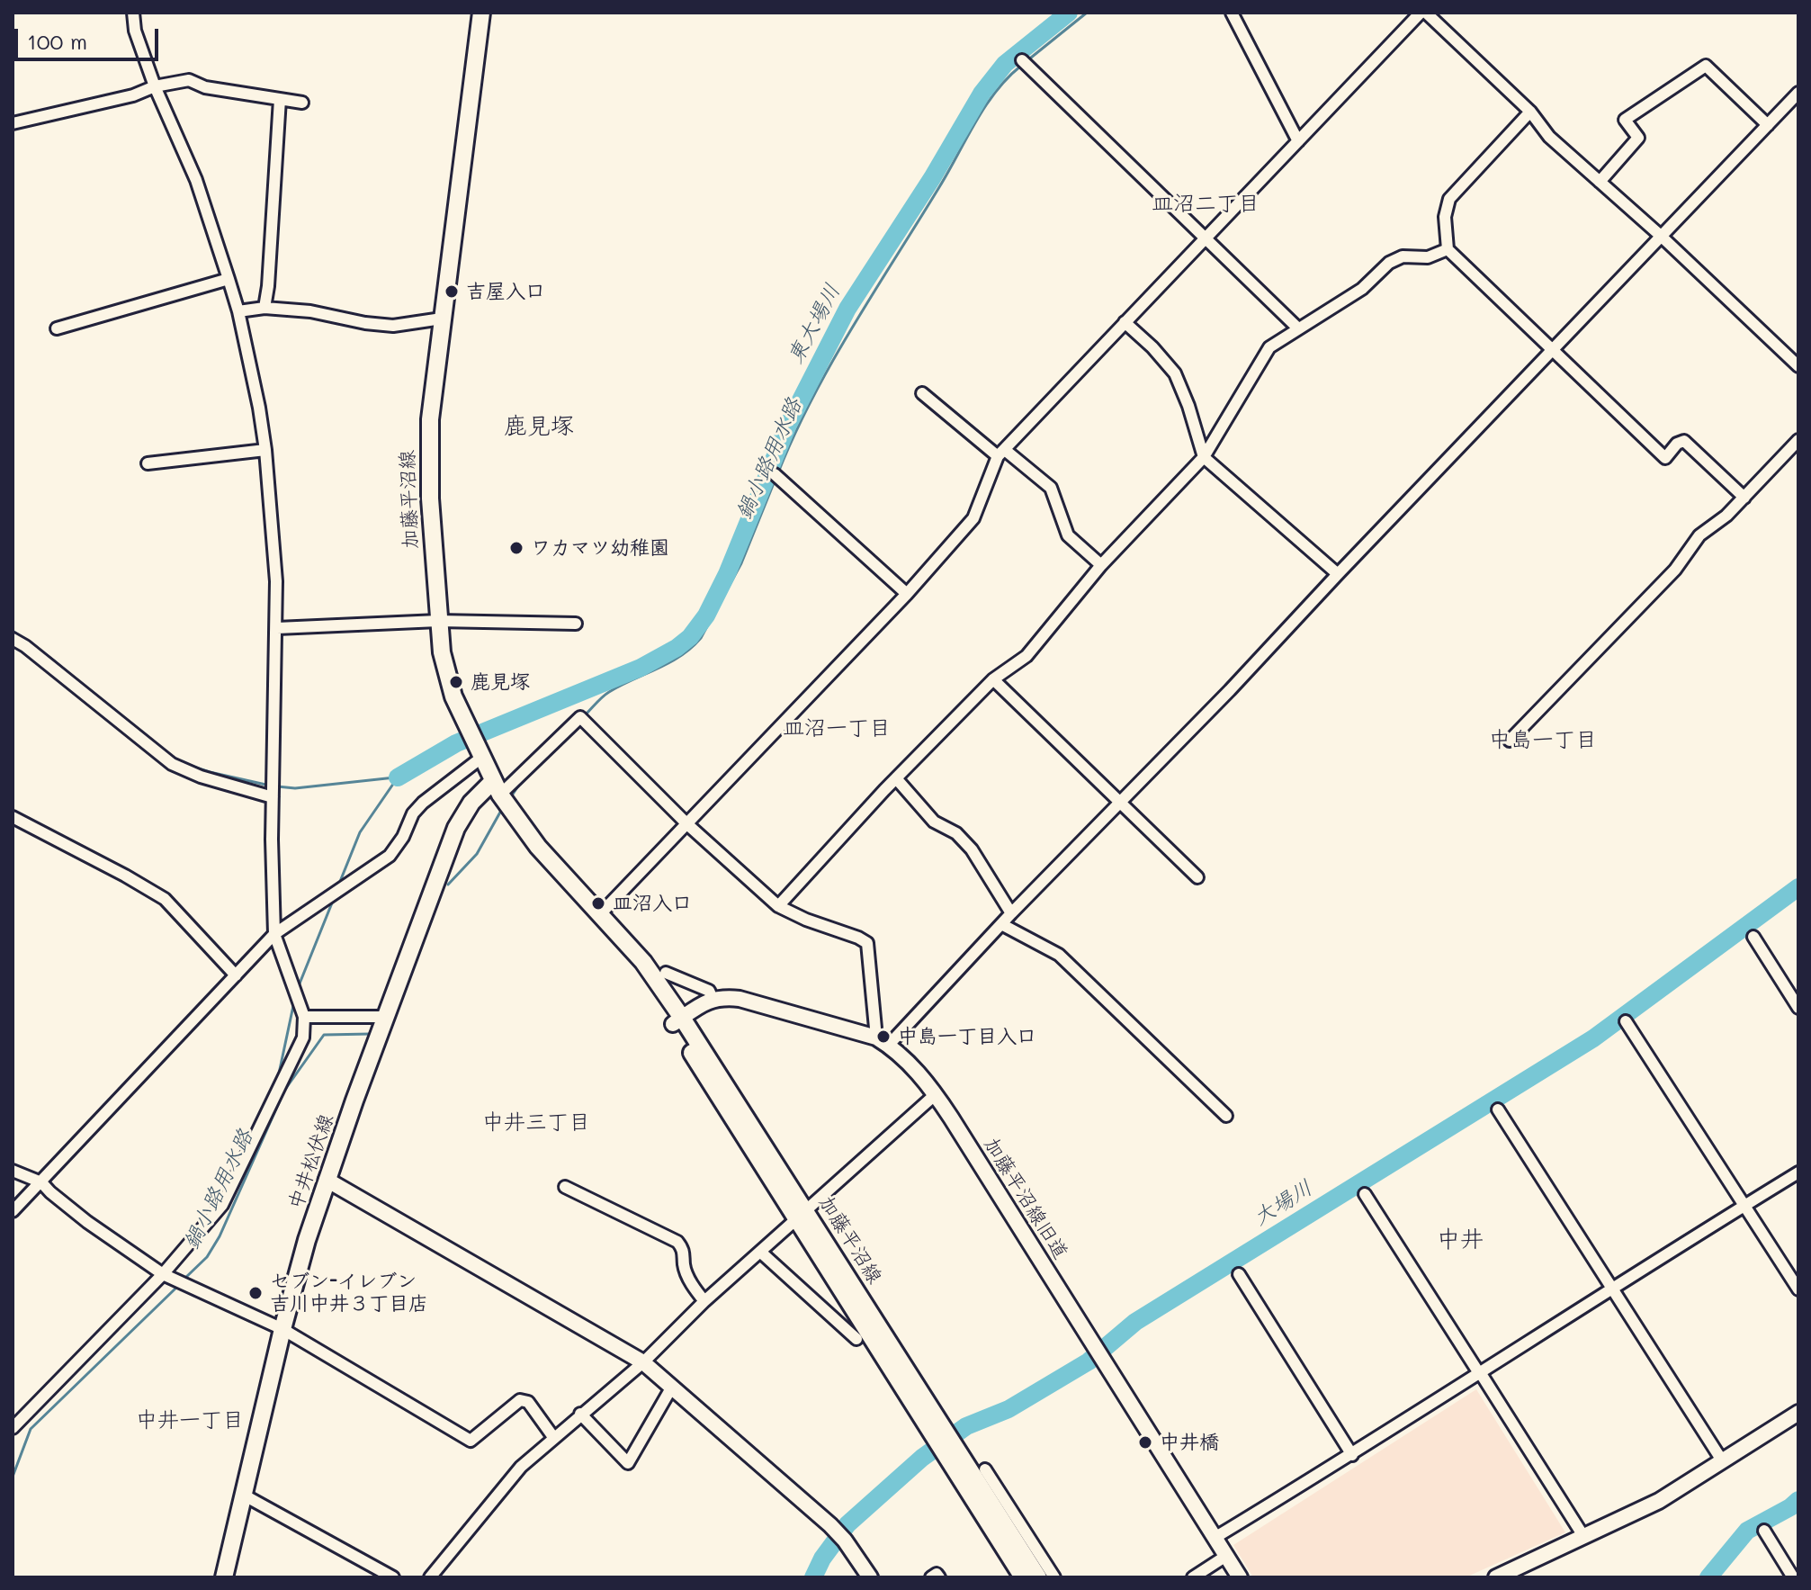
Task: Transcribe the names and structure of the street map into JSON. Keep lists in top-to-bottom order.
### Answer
{
  "streets": {
    "main road": ["加藤平沼線", "中井松伏線"],
    "street": ["加藤平沼線旧道"]
  },
  "crossings": [
    ["加藤平沼線", "中井松伏線"]
  ],
  "districts": [
    "皿沼二丁目",
    "鹿見塚",
    "皿沼一丁目",
    "中島一丁目",
    "中井三丁目",
    "中井",
    "中井一丁目"
  ],
  "water": ["東大場川", "鍋小路用水路", "大場川"],
  "places": [
    "吉屋入口",
    "ワカマツ幼稚園",
    "鹿見塚",
    "皿沼入口",
    "中島一丁目入口",
    "セブン-イレブン 吉川中井３丁目店",
    "中井橋"
  ],
  "scale_bar": "100 m"
}
